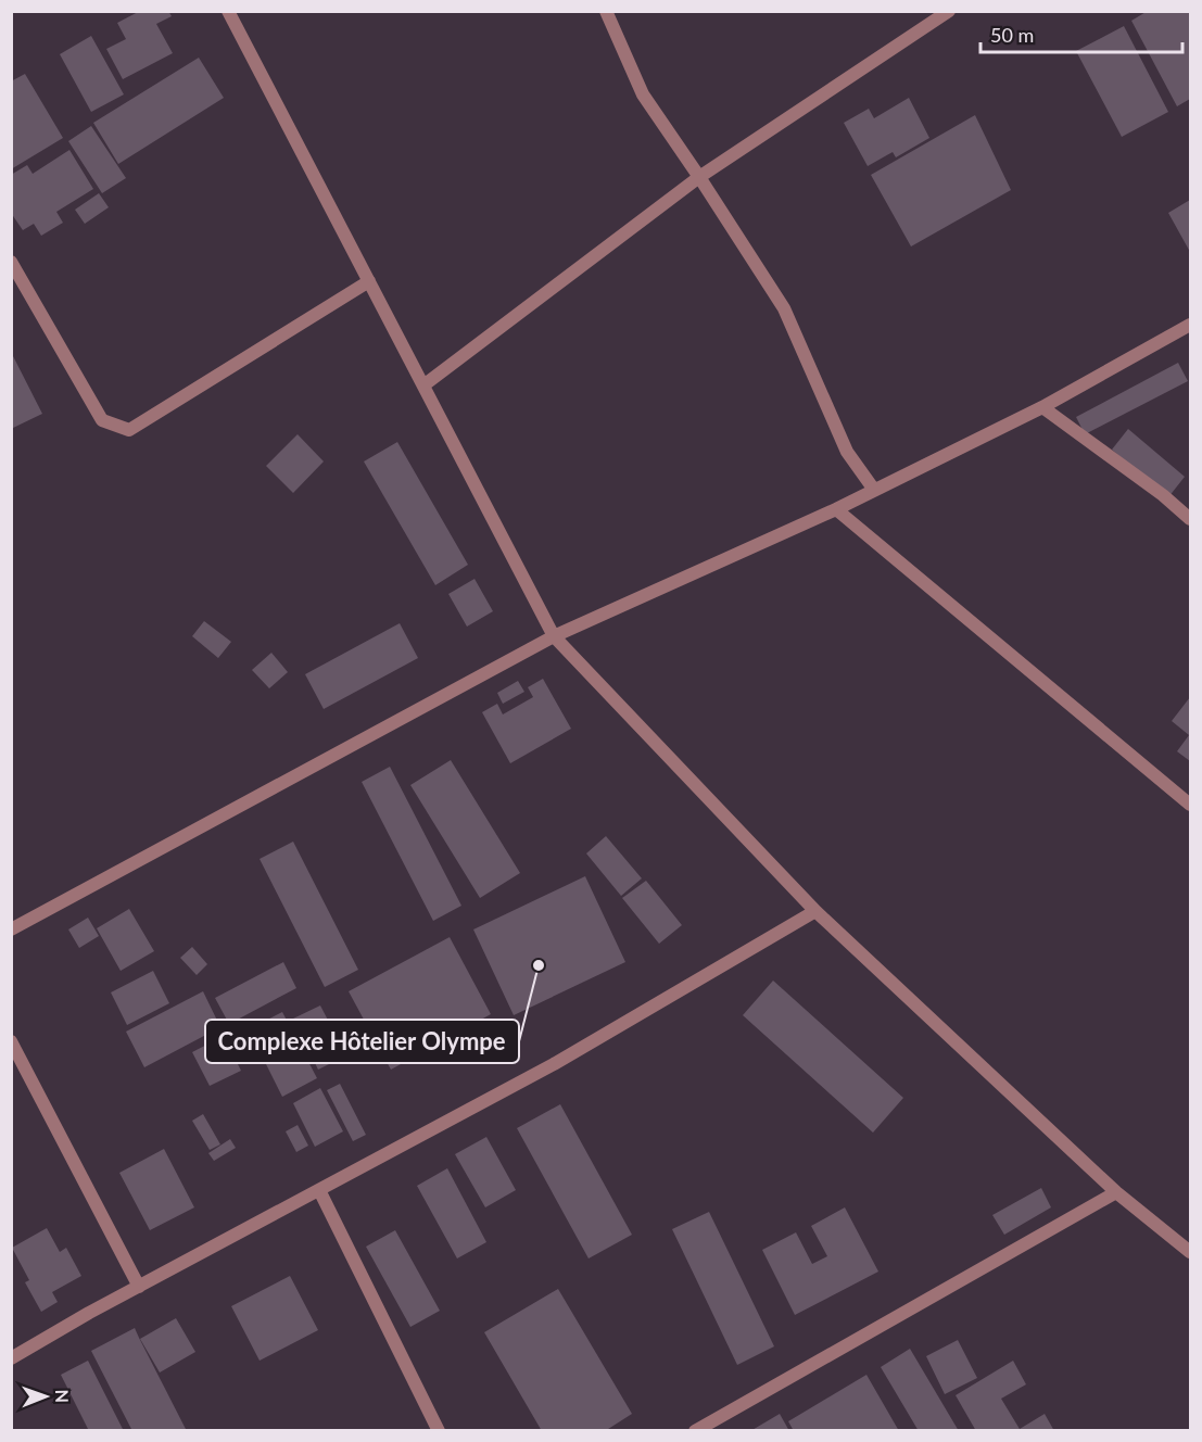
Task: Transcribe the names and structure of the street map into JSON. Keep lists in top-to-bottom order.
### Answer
{
  "places": ["Complexe Hôtelier Olympe"],
  "scale_bar": "50 m",
  "north": "right"
}
